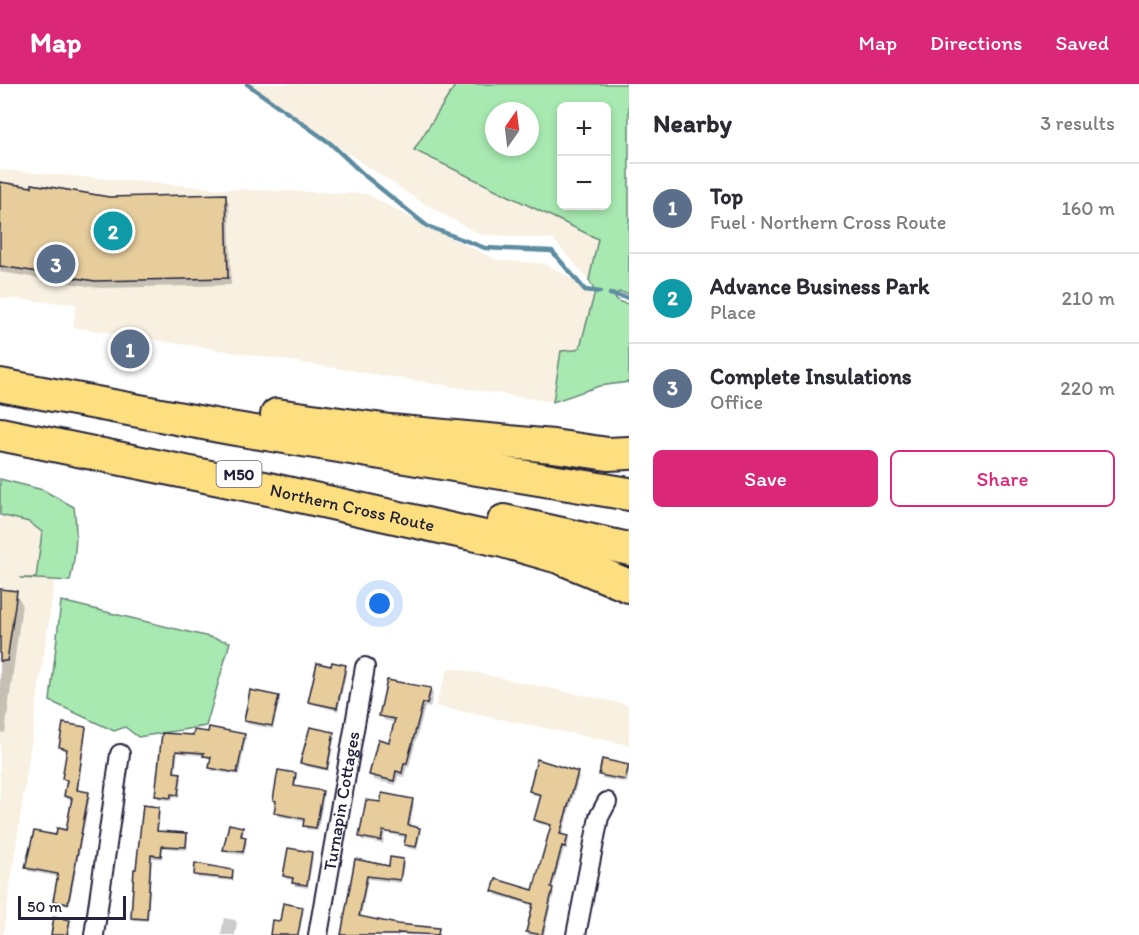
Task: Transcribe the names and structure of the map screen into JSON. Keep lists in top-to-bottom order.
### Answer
{
  "streets": {
    "highway": ["M50", "Northern Cross Route"],
    "street": ["Turnapin Cottages"]
  },
  "crossings": [
    ["M50", "Northern Cross Route"]
  ],
  "scale_bar": "50 m",
  "north": "top",
  "page": {
    "header": "Map",
    "nav": ["Map", "Directions", "Saved"],
    "heading": ["Nearby", "3 results"],
    "map_buttons": ["+", "−"],
    "list": [
      {
        "mark": "1",
        "name": "Top",
        "note": "Fuel · Northern Cross Route",
        "value": "160 m"
      },
      {
        "mark": "2",
        "name": "Advance Business Park",
        "note": "Place",
        "value": "210 m"
      },
      {
        "mark": "3",
        "name": "Complete Insulations",
        "note": "Office",
        "value": "220 m"
      }
    ],
    "pins": ["2", "3", "1"],
    "buttons": ["Save", "Share"],
    "scale": "50 m"
  }
}
